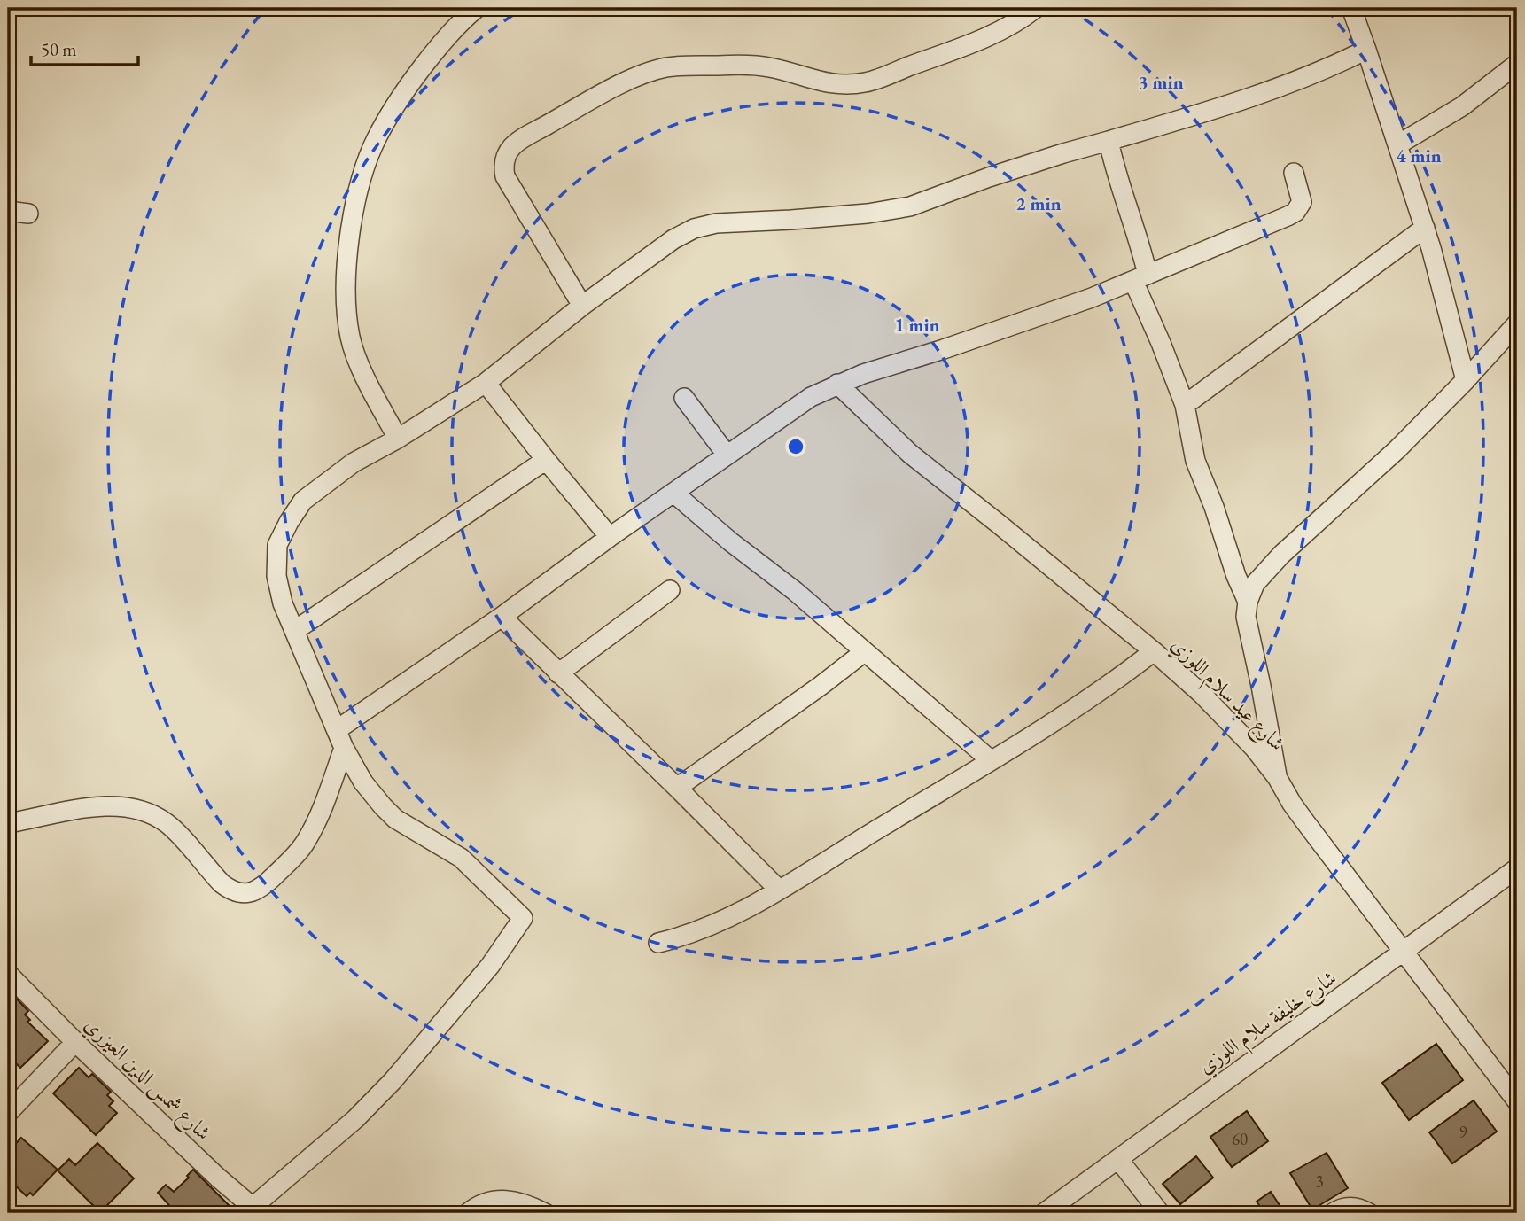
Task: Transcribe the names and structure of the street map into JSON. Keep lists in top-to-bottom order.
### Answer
{
  "streets": {
    "street": ["شارع عيد سلام اللوزي", "شارع خليفة سلام اللوزي", "شارع شمس الدين العيزري"]
  },
  "crossings": [
    ["شارع عيد سلام اللوزي", "شارع خليفة سلام اللوزي"]
  ],
  "house_numbers": ["9", "60", "3"],
  "scale_bar": "50 m",
  "rings": [
    "3 min",
    "4 min",
    "2 min",
    "1 min"
  ]
}
